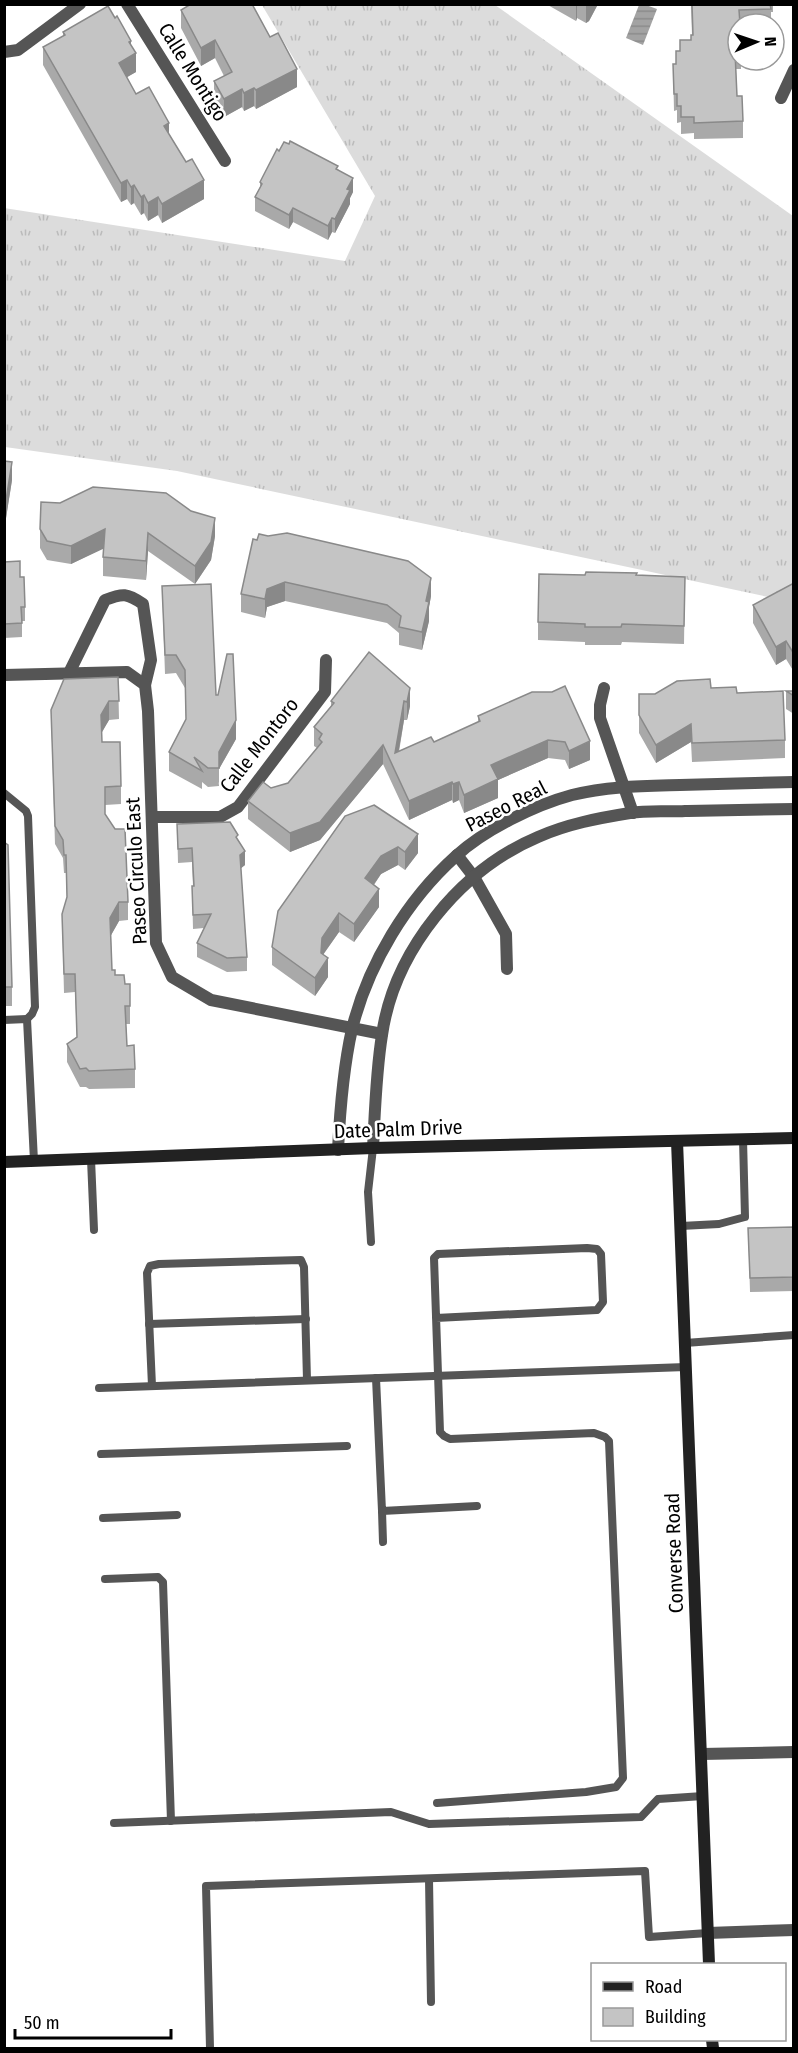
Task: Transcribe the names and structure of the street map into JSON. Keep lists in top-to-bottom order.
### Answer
{
  "streets": {
    "street": [
      "Calle Montigo",
      "Calle Montoro",
      "Paseo Real",
      "Paseo Circulo East",
      "Date Palm Drive",
      "Converse Road"
    ]
  },
  "crossings": [
    ["Calle Montoro", "Paseo Circulo East"],
    ["Paseo Real", "Paseo Circulo East"],
    ["Paseo Real", "Date Palm Drive"],
    ["Date Palm Drive", "Converse Road"]
  ],
  "legend": ["Road", "Building"],
  "scale_bar": "50 m",
  "north": "right"
}
